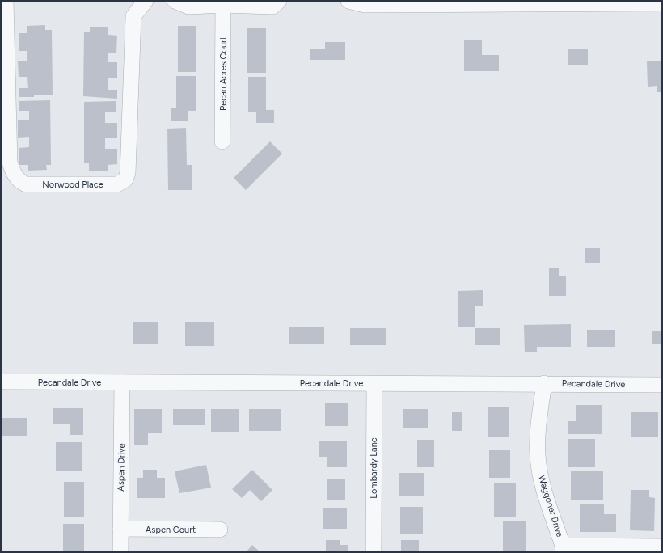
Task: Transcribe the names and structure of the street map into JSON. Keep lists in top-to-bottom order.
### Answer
{
  "streets": {
    "street": [
      "Pecan Acres Court",
      "Norwood Place",
      "Pecandale Drive",
      "Aspen Drive",
      "Lombardy Lane",
      "Waggoner Drive",
      "Aspen Court"
    ]
  },
  "crossings": [
    ["Pecandale Drive", "Aspen Drive"],
    ["Pecandale Drive", "Lombardy Lane"],
    ["Pecandale Drive", "Waggoner Drive"],
    ["Aspen Drive", "Aspen Court"]
  ]
}
